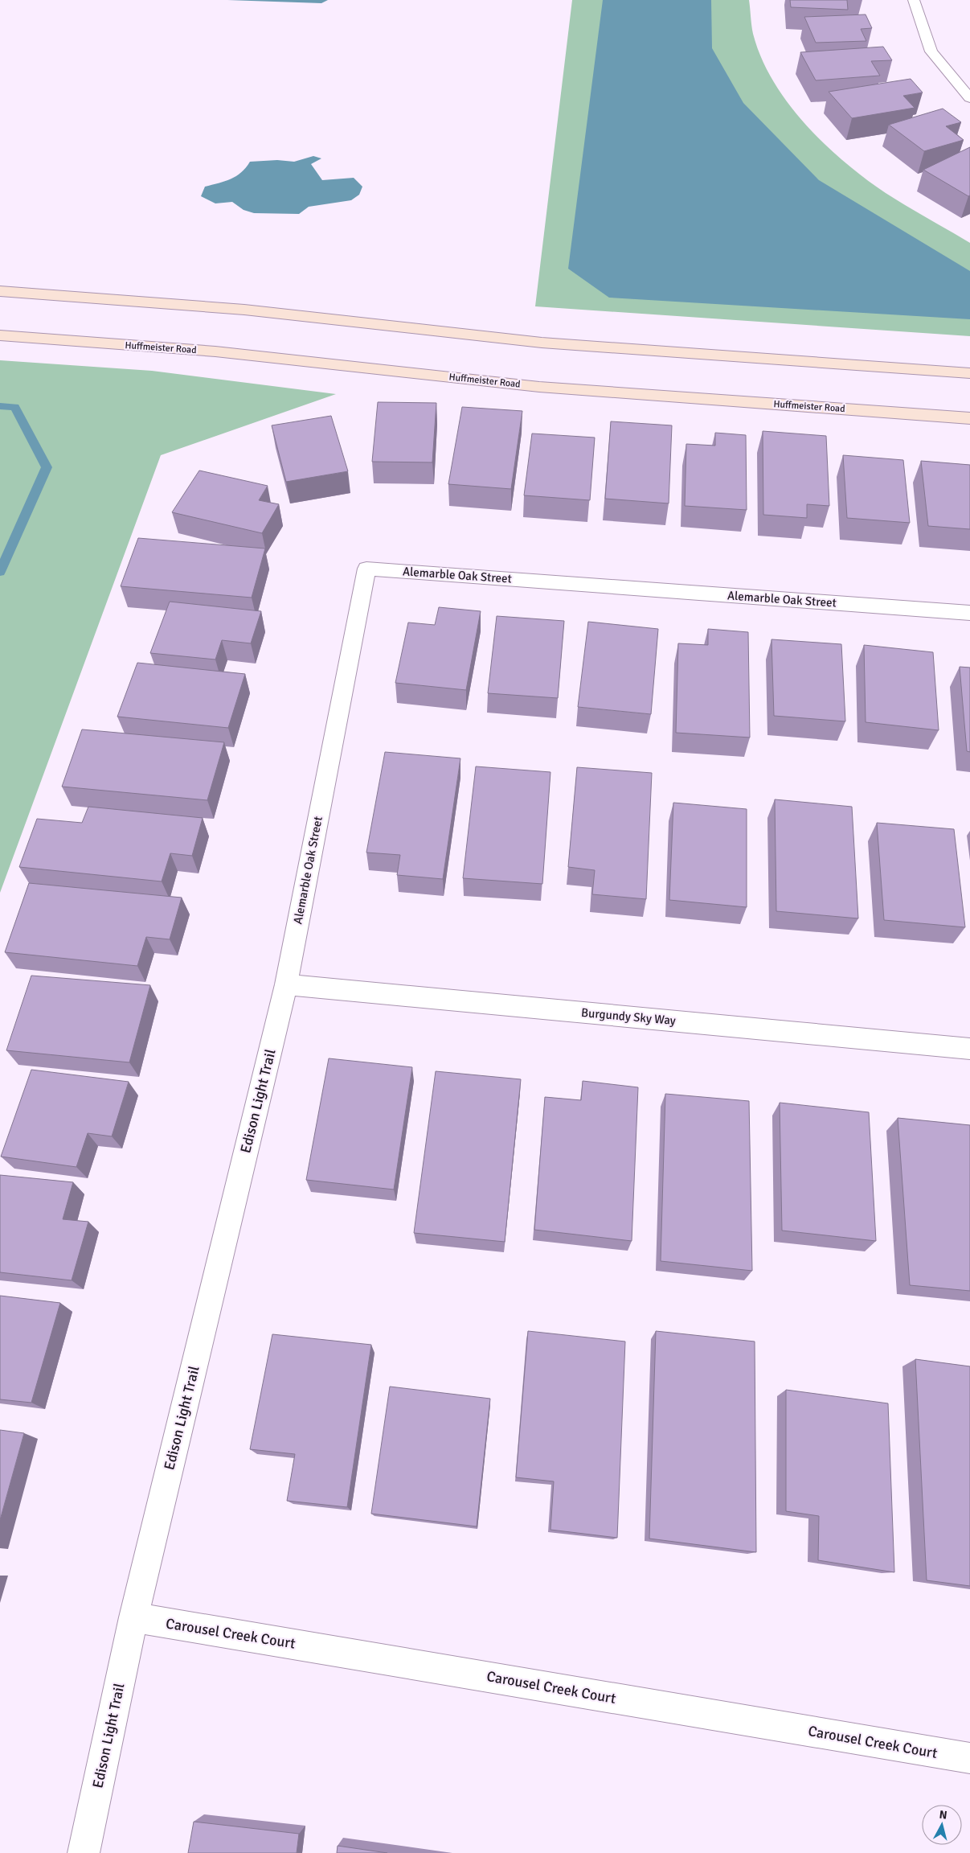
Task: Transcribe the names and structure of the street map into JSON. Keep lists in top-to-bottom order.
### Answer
{
  "streets": {
    "main road": ["Huffmeister Road"],
    "street": [
      "Alemarble Oak Street",
      "Burgundy Sky Way",
      "Edison Light Trail",
      "Carousel Creek Court"
    ]
  },
  "crossings": [
    ["Alemarble Oak Street", "Burgundy Sky Way"],
    ["Alemarble Oak Street", "Edison Light Trail"],
    ["Burgundy Sky Way", "Edison Light Trail"],
    ["Edison Light Trail", "Carousel Creek Court"]
  ],
  "north": "top"
}
